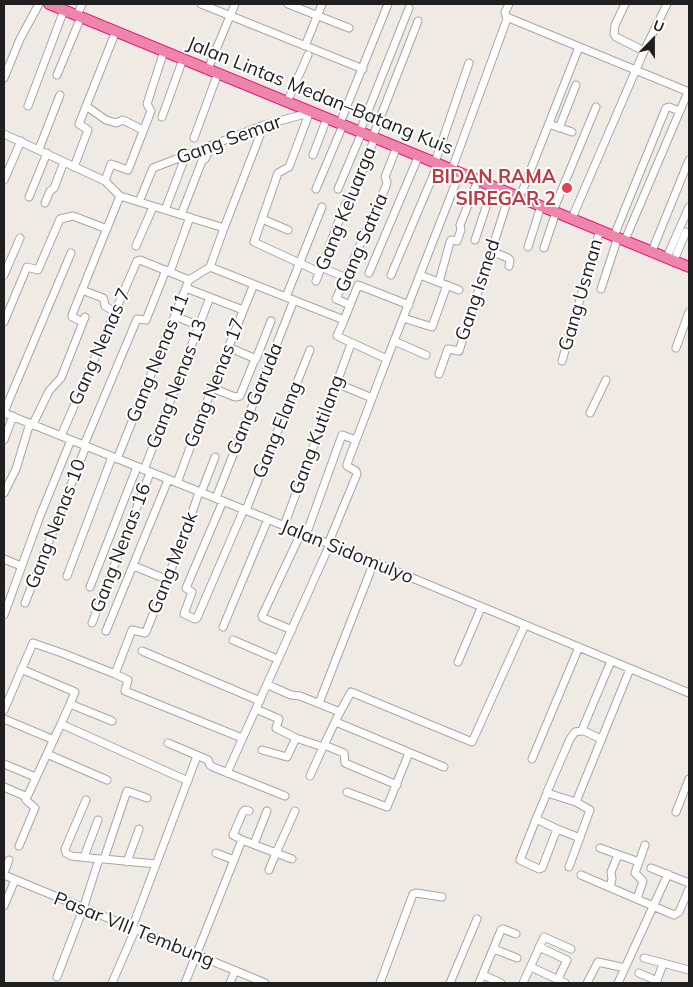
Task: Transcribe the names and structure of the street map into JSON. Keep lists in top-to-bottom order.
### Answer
{
  "streets": {
    "highway": ["Jalan Lintas Medan–Batang Kuis"],
    "street": [
      "Gang Semar",
      "Gang Keluarga",
      "Gang Satria",
      "Gang Ismed",
      "Gang Usman",
      "Gang Nenas 7",
      "Gang Nenas 11",
      "Gang Nenas 17",
      "Gang Nenas 13",
      "Gang Garuda",
      "Gang Elang",
      "Gang Kutilang",
      "Gang Nenas 10",
      "Gang Nenas 16",
      "Jalan Sidomulyo",
      "Gang Merak",
      "Pasar VIII Tembung"
    ]
  },
  "crossings": [
    ["Jalan Lintas Medan–Batang Kuis", "Gang Semar"],
    ["Jalan Lintas Medan–Batang Kuis", "Gang Keluarga"],
    ["Jalan Lintas Medan–Batang Kuis", "Gang Satria"],
    ["Jalan Lintas Medan–Batang Kuis", "Gang Ismed"],
    ["Jalan Lintas Medan–Batang Kuis", "Gang Usman"],
    ["Gang Nenas 7", "Gang Nenas 10"],
    ["Gang Nenas 7", "Jalan Sidomulyo"],
    ["Gang Nenas 11", "Jalan Sidomulyo"],
    ["Gang Nenas 17", "Jalan Sidomulyo"],
    ["Gang Nenas 13", "Gang Nenas 16"],
    ["Gang Nenas 13", "Jalan Sidomulyo"],
    ["Gang Garuda", "Gang Elang"],
    ["Gang Garuda", "Jalan Sidomulyo"],
    ["Gang Elang", "Jalan Sidomulyo"],
    ["Gang Kutilang", "Jalan Sidomulyo"],
    ["Gang Nenas 10", "Jalan Sidomulyo"],
    ["Gang Nenas 16", "Jalan Sidomulyo"],
    ["Jalan Sidomulyo", "Gang Merak"]
  ],
  "places": ["BIDAN RAMA SIREGAR 2"],
  "north": "top"
}
